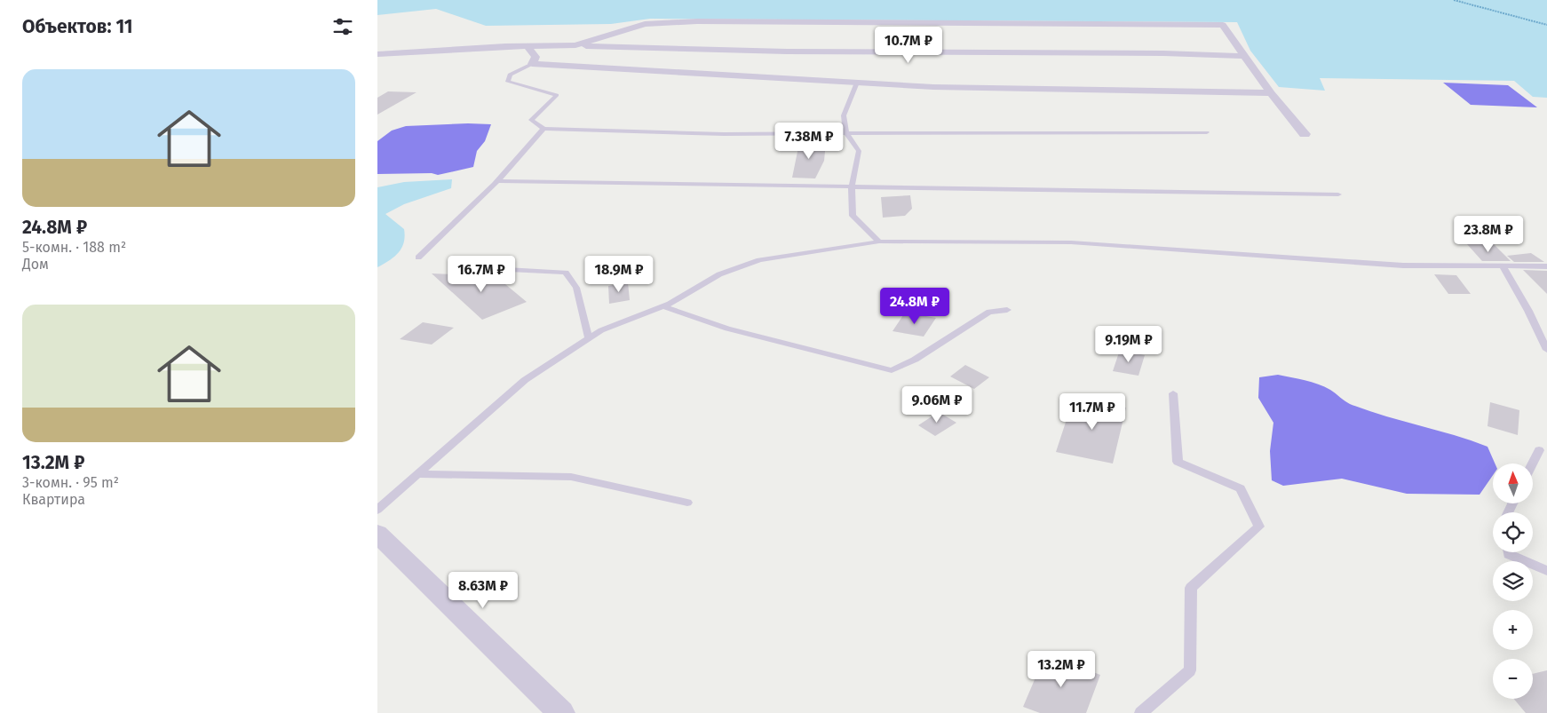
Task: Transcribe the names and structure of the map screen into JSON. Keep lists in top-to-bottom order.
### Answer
{
  "north": "top",
  "page": {
    "heading": "Объектов: 11",
    "price": [
      "10.7M ₽",
      "7.38M ₽",
      "23.8M ₽",
      "16.7M ₽",
      "18.9M ₽",
      "24.8M ₽",
      "9.19M ₽",
      "9.06M ₽",
      "11.7M ₽",
      "8.63M ₽",
      "13.2M ₽"
    ],
    "list": [
      {
        "name": "24.8M ₽",
        "note": "5-комн. · 188 m² · Дом"
      },
      {
        "name": "13.2M ₽",
        "note": "3-комн. · 95 m² · Квартира"
      }
    ],
    "map_buttons": ["+", "−"]
  }
}
